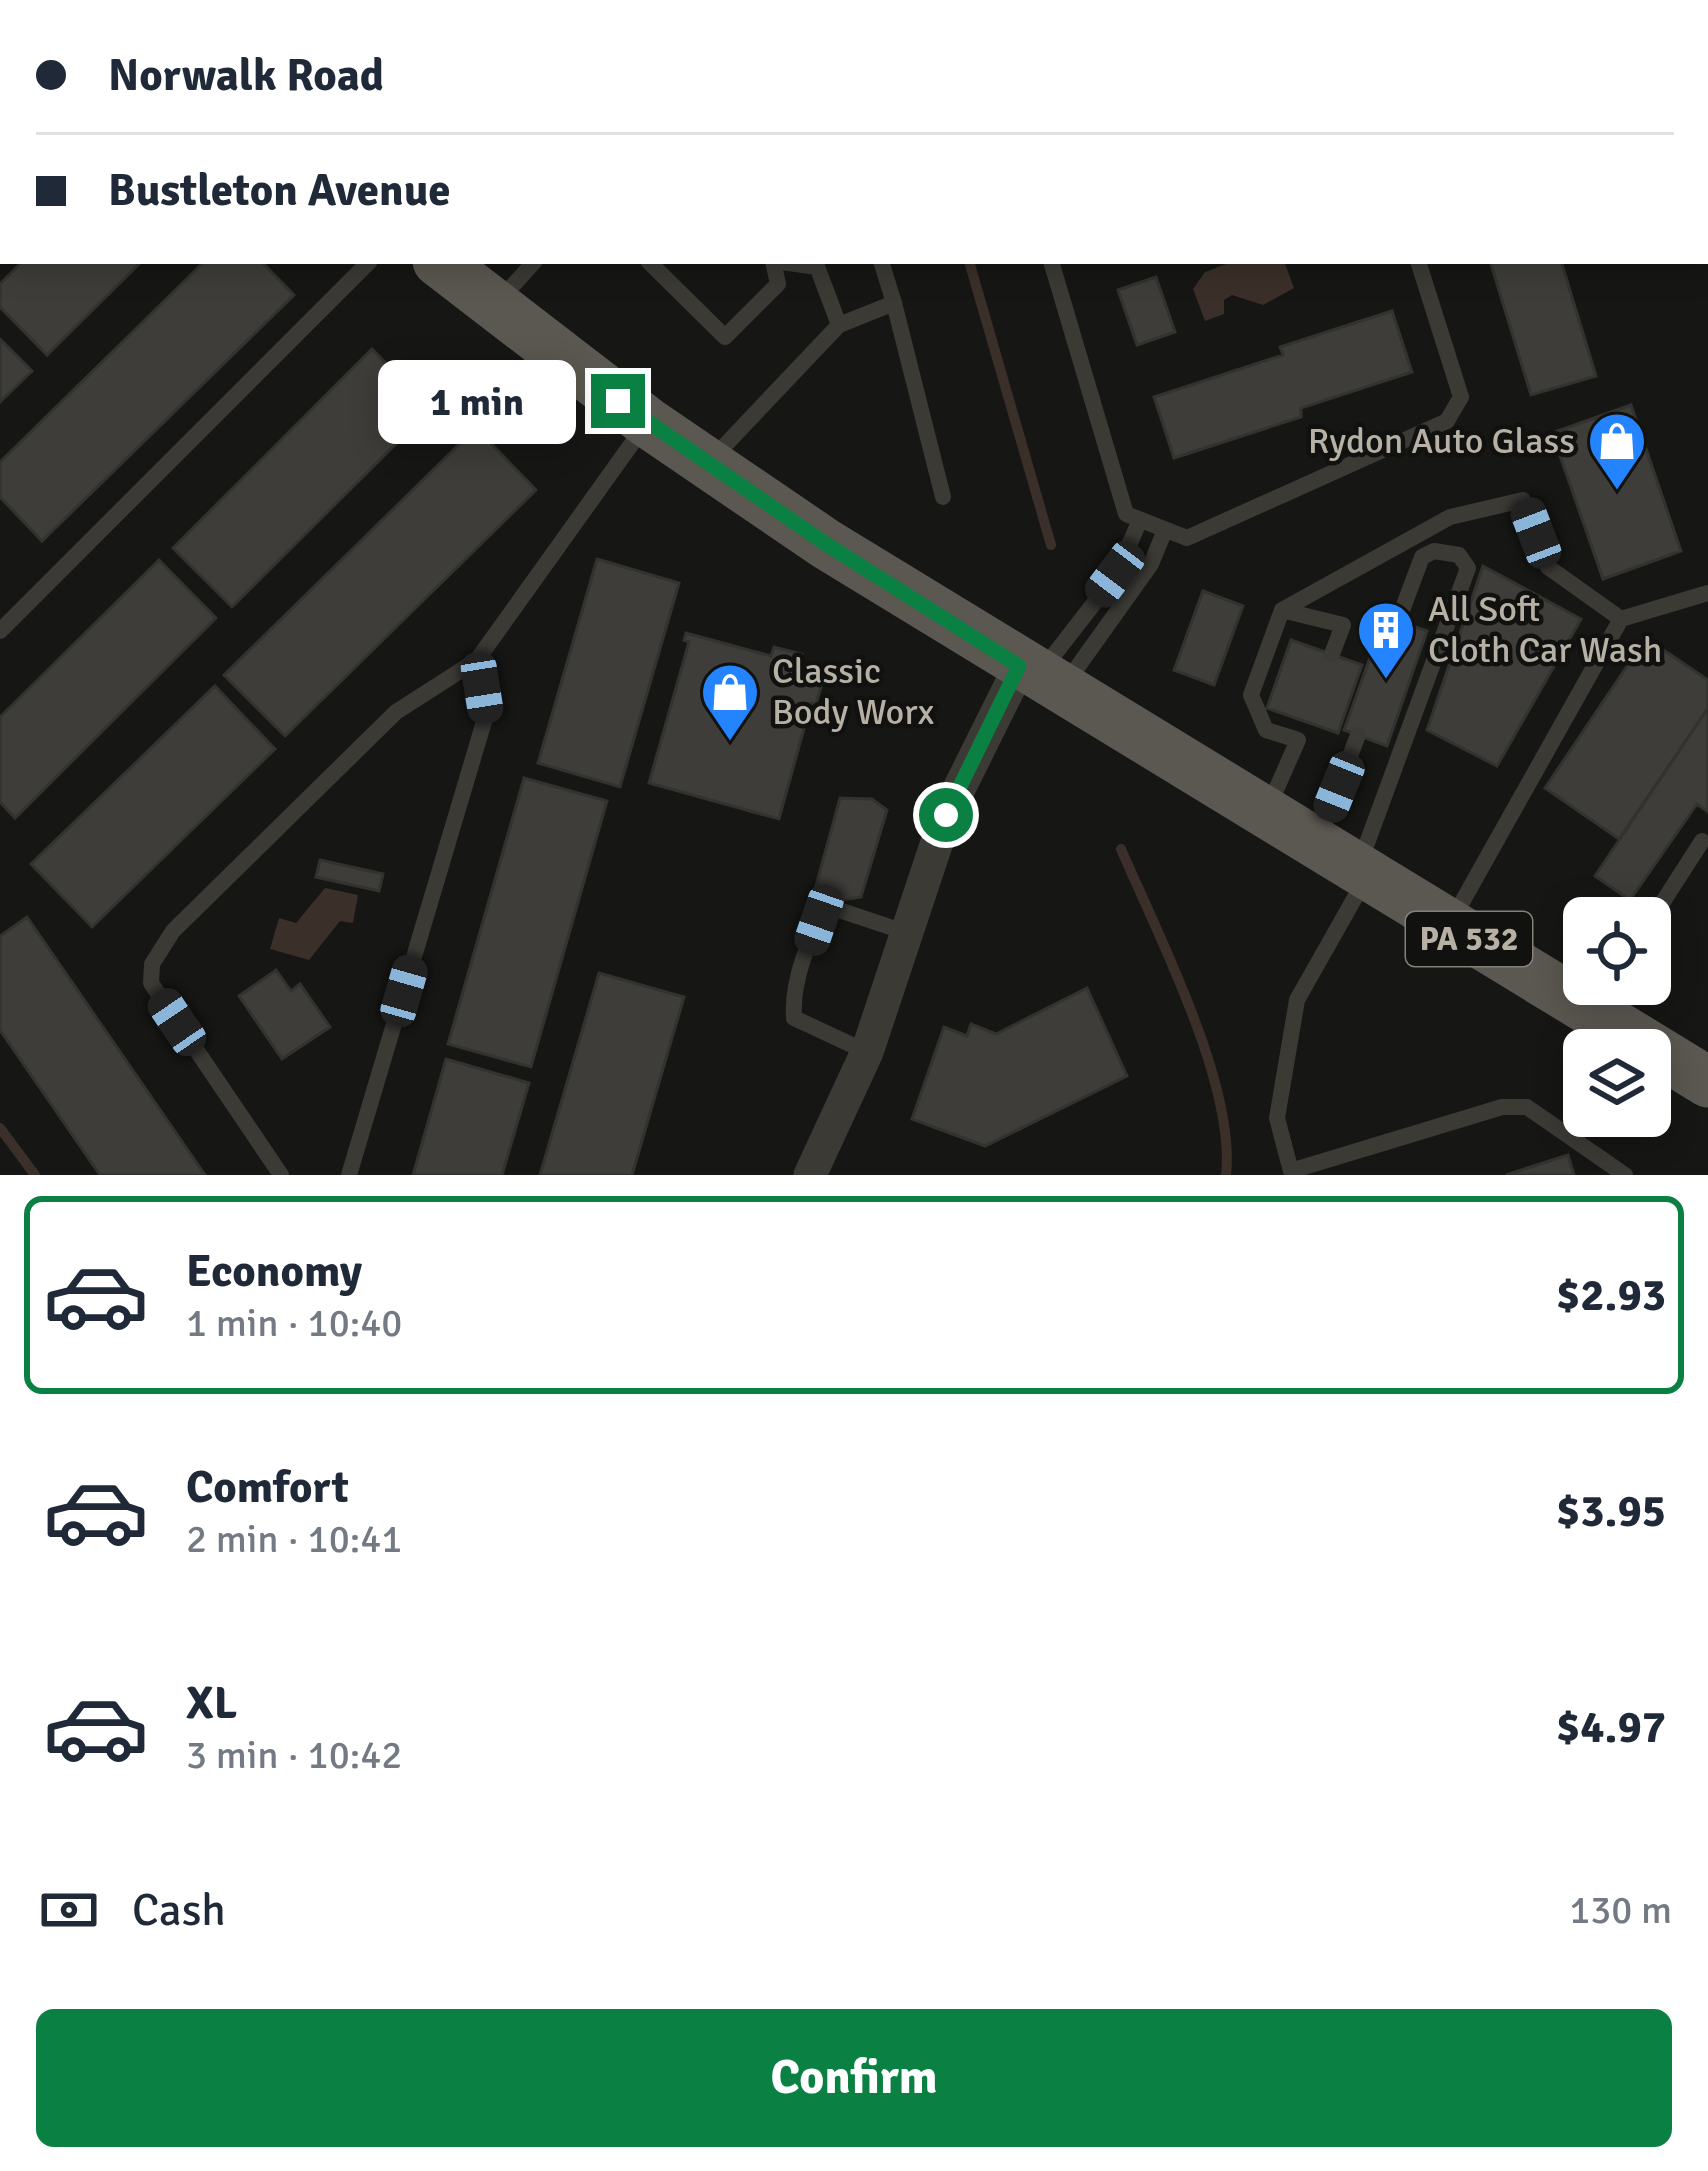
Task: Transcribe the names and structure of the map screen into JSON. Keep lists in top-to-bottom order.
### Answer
{
  "streets": {
    "main road": ["PA 532"]
  },
  "places": {
    "shop": ["Rydon Auto Glass", "Classic Body Worx"],
    "building": ["All Soft Cloth Car Wash"]
  },
  "page": {
    "banner": ["Norwalk Road", "Bustleton Avenue"],
    "bubble": "1 min",
    "list": [
      {
        "name": "Economy",
        "note": "1 min · 10:40",
        "value": "$2.93"
      },
      {
        "name": "Comfort",
        "note": "2 min · 10:41",
        "value": "$3.95"
      },
      {
        "name": "XL",
        "note": "3 min · 10:42",
        "value": "$4.97"
      }
    ],
    "pay": ["Cash", "130 m"],
    "buttons": "Confirm"
  }
}
